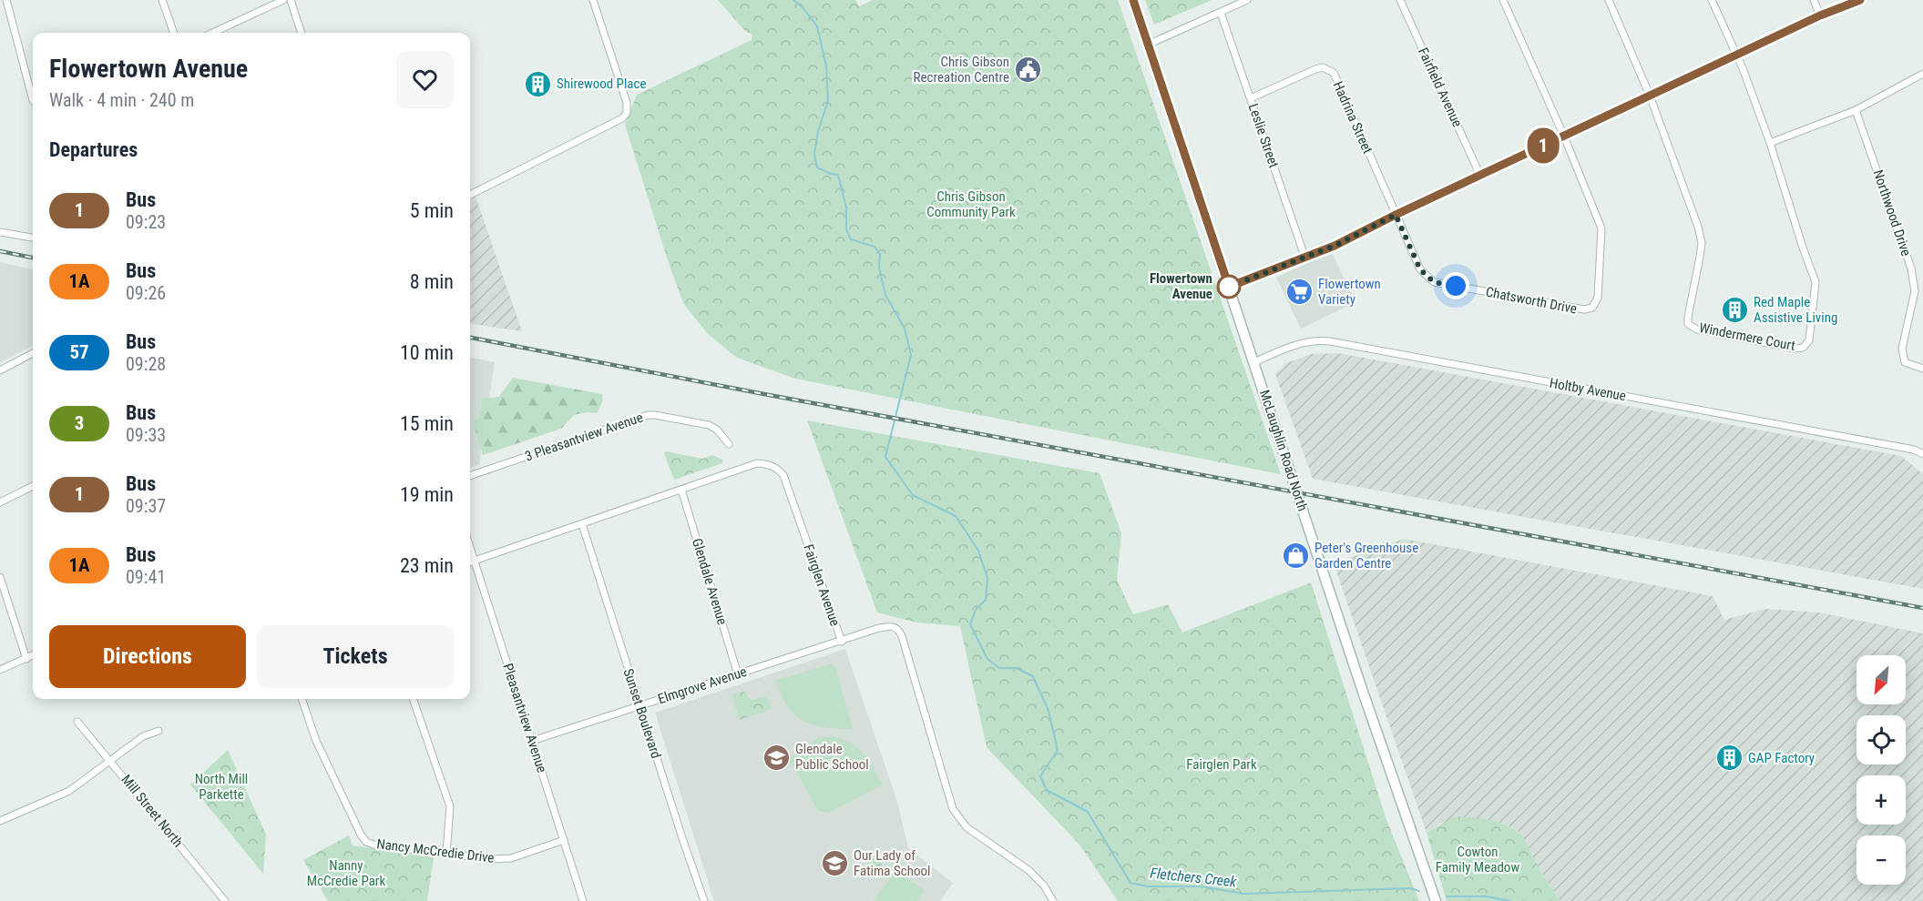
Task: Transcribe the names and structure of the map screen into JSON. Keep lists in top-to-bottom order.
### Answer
{
  "streets": {
    "main road": ["McLaughlin Road North"],
    "street": [
      "Fairfield Avenue",
      "Hadrina Street",
      "Leslie Street",
      "Northwood Drive",
      "Chatsworth Drive",
      "Windermere Court",
      "Holtby Avenue",
      "3 Pleasantview Avenue",
      "Glendale Avenue",
      "Fairglen Avenue",
      "Elmgrove Avenue",
      "Sunset Boulevard",
      "Pleasantview Avenue",
      "Mill Street North",
      "Nancy McCredie Drive"
    ]
  },
  "crossings": [
    ["Hadrina Street", "Leslie Street"],
    ["Hadrina Street", "Chatsworth Drive"],
    ["Holtby Avenue", "McLaughlin Road North"],
    ["Glendale Avenue", "Fairglen Avenue"],
    ["Glendale Avenue", "Elmgrove Avenue"],
    ["Fairglen Avenue", "Elmgrove Avenue"],
    ["Fairglen Avenue", "Sunset Boulevard"],
    ["Fairglen Avenue", "Pleasantview Avenue"],
    ["Elmgrove Avenue", "Sunset Boulevard"],
    ["Elmgrove Avenue", "Pleasantview Avenue"],
    ["Pleasantview Avenue", "Nancy McCredie Drive"]
  ],
  "water": ["Fletchers Creek"],
  "parks": [
    "Chris Gibson Community Park",
    "Fairglen Park",
    "North Mill Parkette",
    "Cowton Family Meadow",
    "Nanny McCredie Park"
  ],
  "places": {
    "public building": ["Chris Gibson Recreation Centre"],
    "building": ["Shirewood Place", "Red Maple Assistive Living", "GAP Factory"],
    "other": ["Flowertown Avenue"],
    "supermarket": ["Flowertown Variety"],
    "shop": ["Peter's Greenhouse Garden Centre"],
    "school or university": ["Glendale Public School", "Our Lady of Fatima School"]
  },
  "lines": ["bus line 1"],
  "north": "bottom left",
  "page": {
    "on_map": "1",
    "heading": [
      ["Flowertown Avenue", "Walk · 4 min · 240 m"],
      "Departures"
    ],
    "list": [
      {
        "mark": "1",
        "name": "Bus",
        "note": "09:23",
        "value": "5 min"
      },
      {
        "mark": "1A",
        "name": "Bus",
        "note": "09:26",
        "value": "8 min"
      },
      {
        "mark": "57",
        "name": "Bus",
        "note": "09:28",
        "value": "10 min"
      },
      {
        "mark": "3",
        "name": "Bus",
        "note": "09:33",
        "value": "15 min"
      },
      {
        "mark": "1",
        "name": "Bus",
        "note": "09:37",
        "value": "19 min"
      },
      {
        "mark": "1A",
        "name": "Bus",
        "note": "09:41",
        "value": "23 min"
      }
    ],
    "buttons": ["Directions", "Tickets"],
    "map_buttons": ["+", "−"]
  }
}
